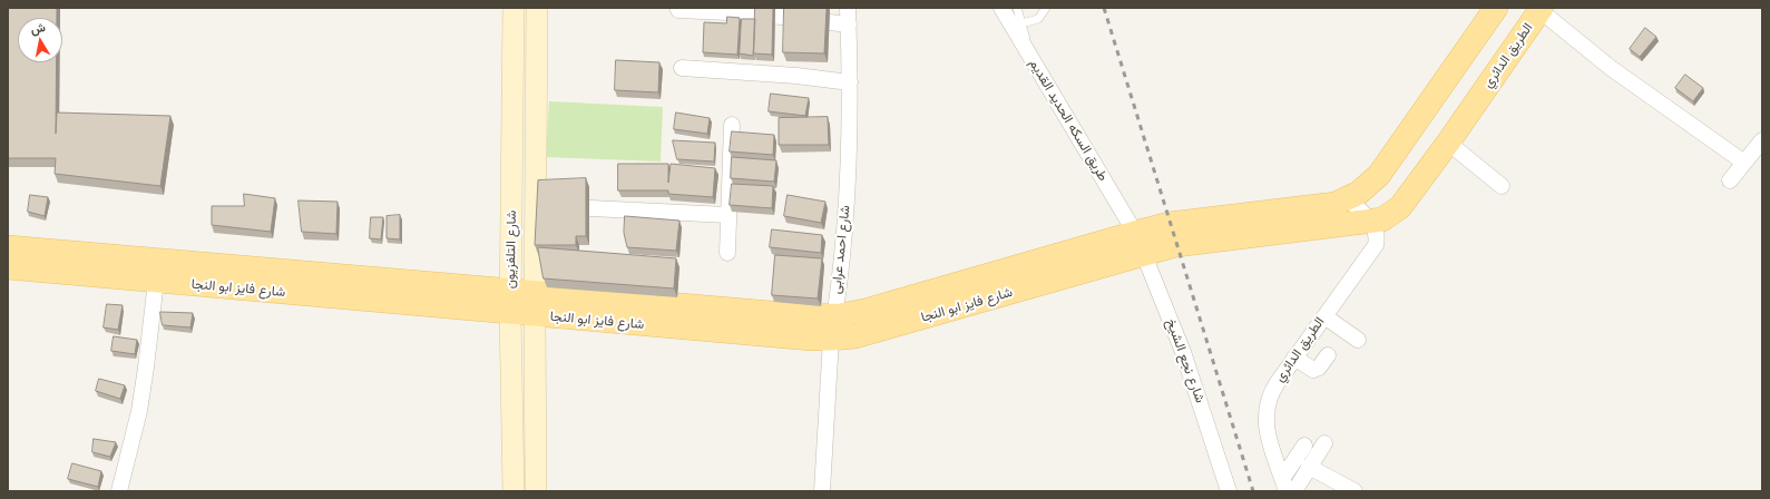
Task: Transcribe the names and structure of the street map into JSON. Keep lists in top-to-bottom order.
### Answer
{
  "streets": {
    "main road": ["الطريق الدائري", "شارع التلفزيون", "شارع فايز ابو النجا"],
    "street": ["طريق السكه الحديد القديم", "شارع احمد عرابى", "شارع نجع الشيخ"]
  },
  "crossings": [
    ["الطريق الدائري", "شارع فايز ابو النجا"],
    ["طريق السكه الحديد القديم", "شارع فايز ابو النجا"],
    ["طريق السكه الحديد القديم", "شارع نجع الشيخ"],
    ["شارع التلفزيون", "شارع فايز ابو النجا"],
    ["شارع احمد عرابى", "شارع فايز ابو النجا"],
    ["شارع فايز ابو النجا", "شارع نجع الشيخ"]
  ],
  "north": "top"
}
